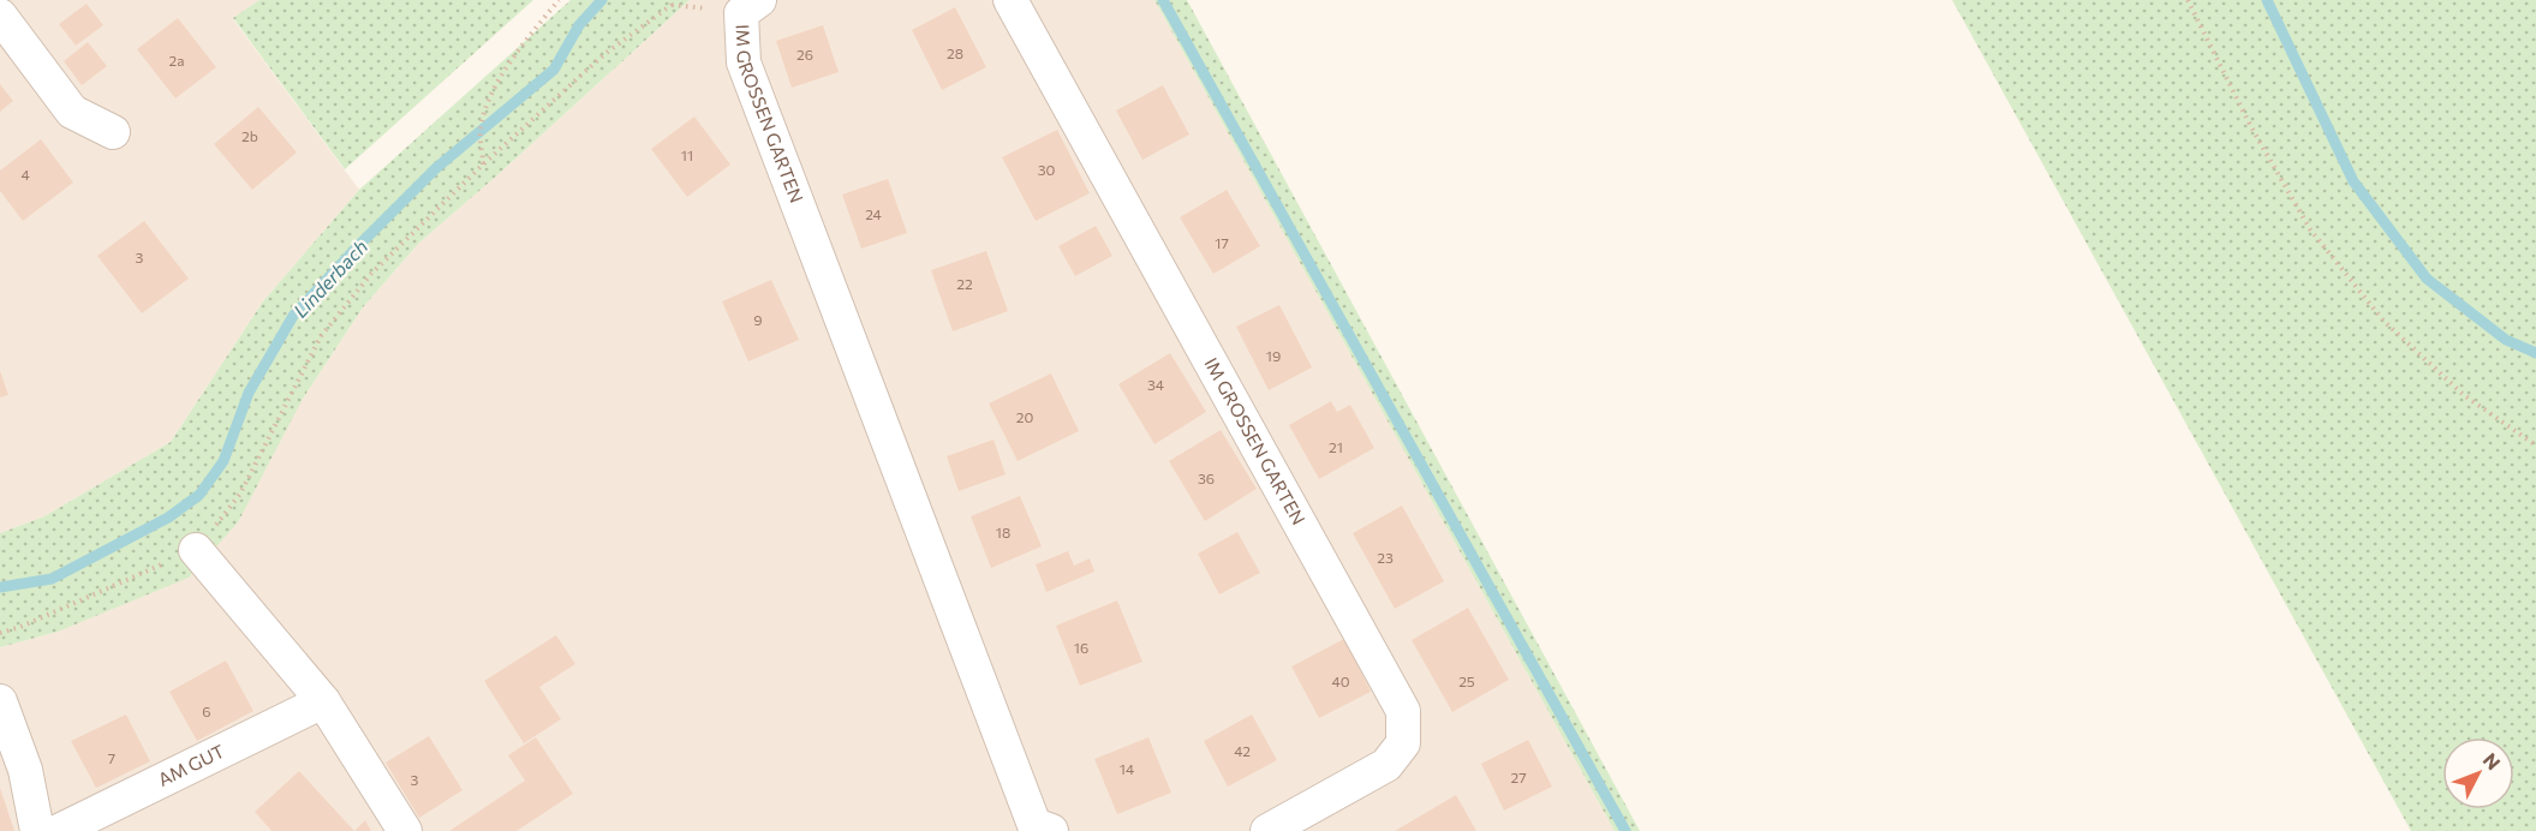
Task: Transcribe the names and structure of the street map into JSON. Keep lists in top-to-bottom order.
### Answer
{
  "streets": {
    "street": ["IM GROSSEN GARTEN", "AM GUT"]
  },
  "water": ["Linderbach"],
  "house_numbers": [
    "28",
    "26",
    "2a",
    "2b",
    "11",
    "30",
    "4",
    "24",
    "17",
    "3",
    "22",
    "9",
    "19",
    "34",
    "20",
    "21",
    "36",
    "18",
    "23",
    "16",
    "40",
    "25",
    "6",
    "42",
    "7",
    "14",
    "27",
    "3"
  ],
  "north": "top right"
}
